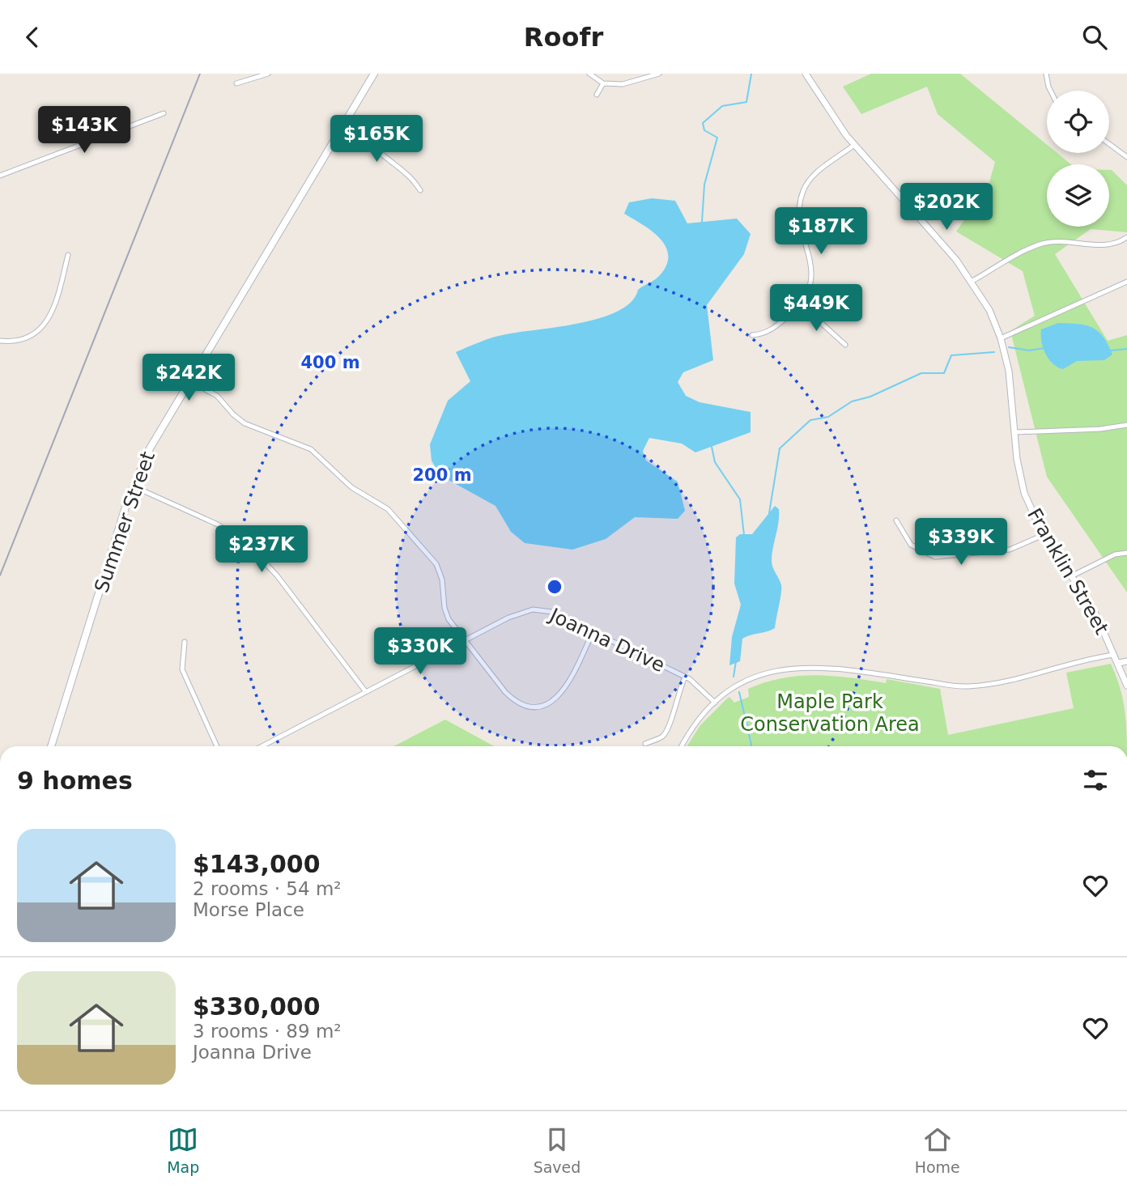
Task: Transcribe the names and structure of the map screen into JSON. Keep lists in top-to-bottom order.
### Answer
{
  "streets": {
    "main road": ["Summer Street"],
    "street": ["Franklin Street", "Joanna Drive"]
  },
  "parks": ["Maple Park Conservation Area"],
  "page": {
    "header": "Roofr",
    "price": [
      "$143K",
      "$165K",
      "$202K",
      "$187K",
      "$449K",
      "$242K",
      "$339K",
      "$237K",
      "$330K"
    ],
    "heading": "9 homes",
    "list": [
      {
        "name": "$143,000",
        "note": "2 rooms · 54 m² · Morse Place"
      },
      {
        "name": "$330,000",
        "note": "3 rooms · 89 m² · Joanna Drive"
      }
    ],
    "tabs": ["Map", "Saved", "Home"]
  },
  "rings": ["400 m", "200 m"]
}
